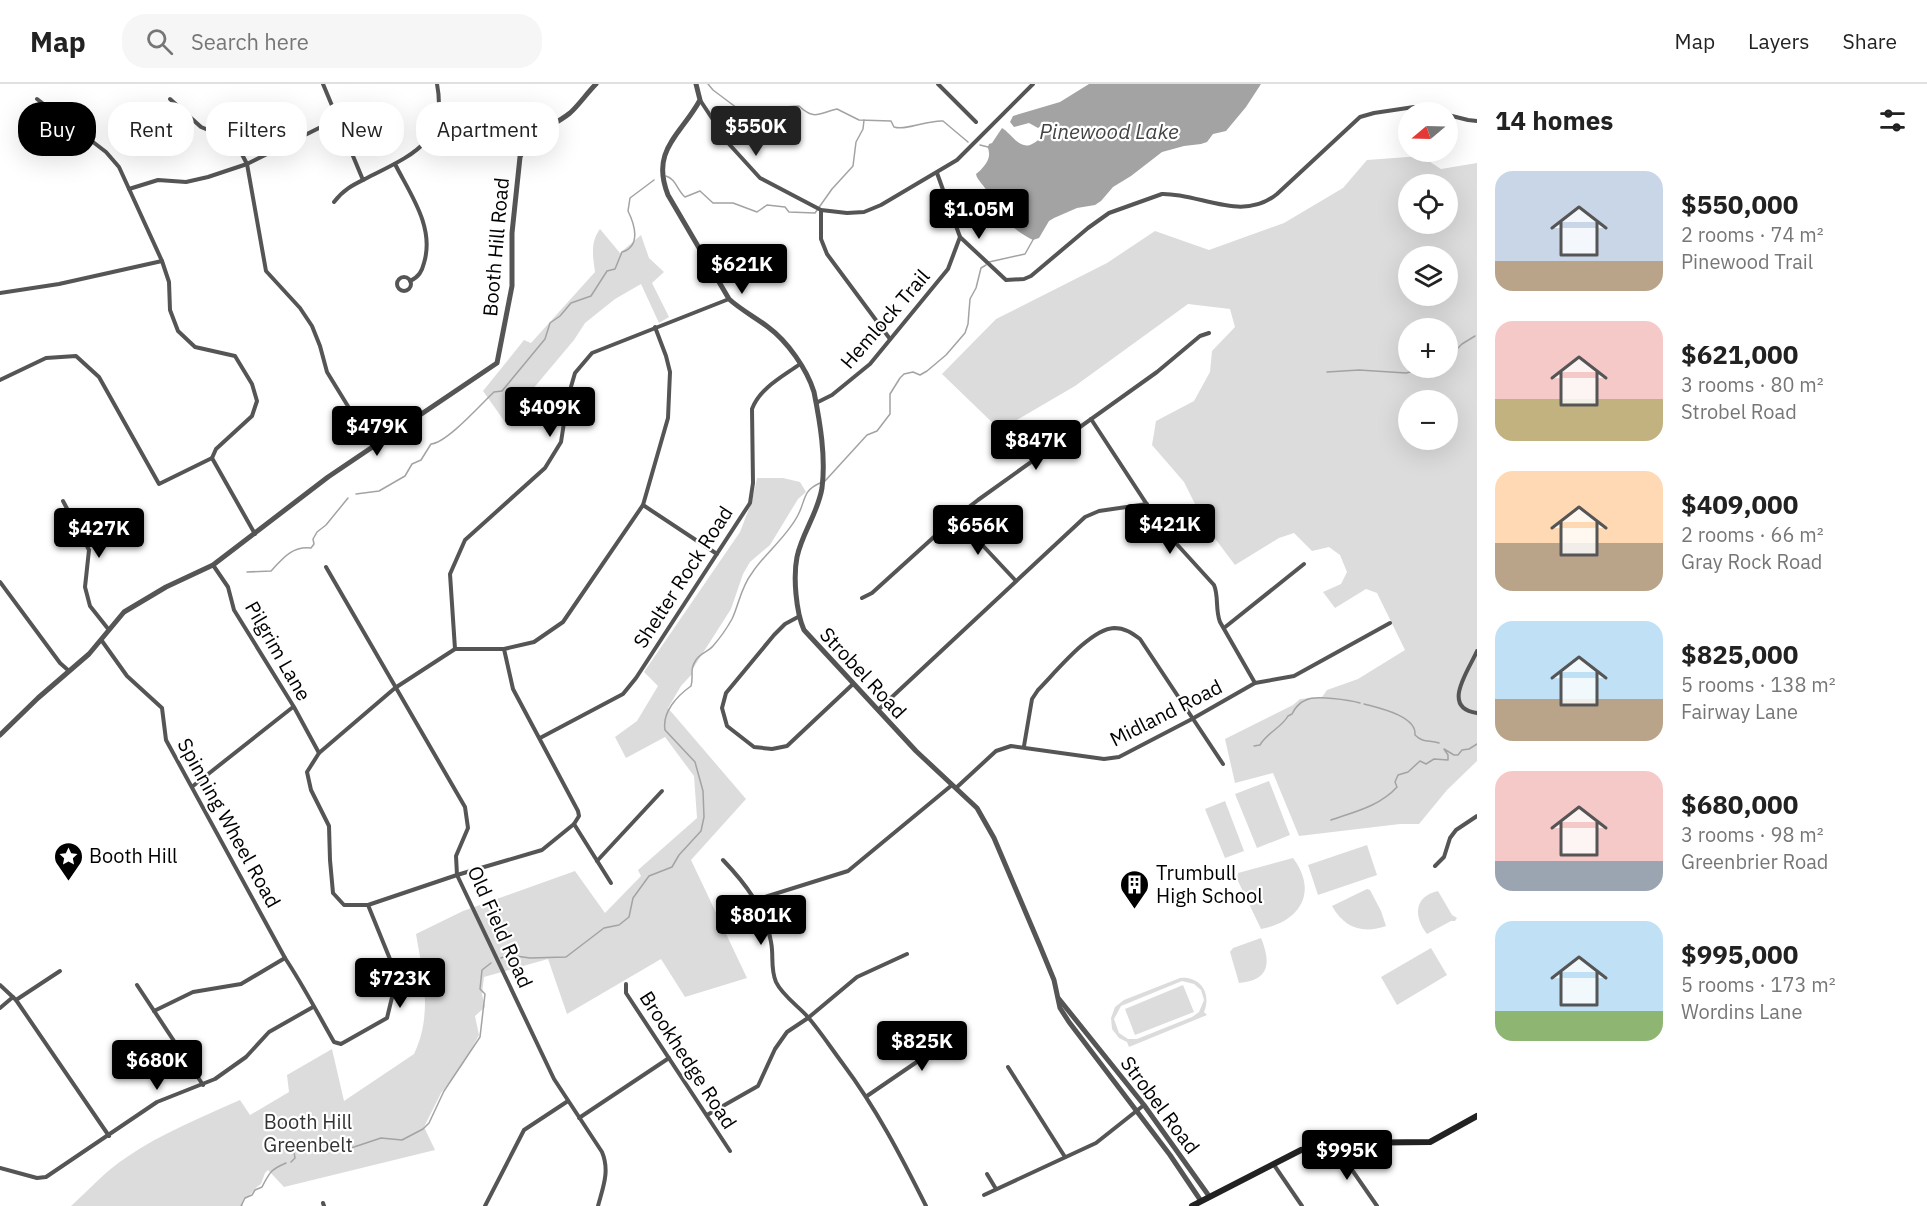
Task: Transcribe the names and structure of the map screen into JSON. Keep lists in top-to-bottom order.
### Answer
{
  "streets": {
    "street": [
      "Booth Hill Road",
      "Hemlock Trail",
      "Shelter Rock Road",
      "Pilgrim Lane",
      "Strobel Road",
      "Midland Road",
      "Spinning Wheel Road",
      "Old Field Road",
      "Brookhedge Road"
    ]
  },
  "crossings": [
    ["Booth Hill Road", "Pilgrim Lane"],
    ["Booth Hill Road", "Spinning Wheel Road"],
    ["Hemlock Trail", "Strobel Road"],
    ["Shelter Rock Road", "Strobel Road"],
    ["Strobel Road", "Midland Road"]
  ],
  "water": ["Pinewood Lake"],
  "parks": ["Booth Hill Greenbelt"],
  "places": {
    "place": ["Booth Hill"],
    "building": ["Trumbull High School"]
  },
  "north": "left",
  "page": {
    "header": "Map",
    "search": "Search here",
    "nav": ["Map", "Layers", "Share"],
    "heading": "14 homes",
    "map_buttons": ["+", "−"],
    "chip": [
      "Buy",
      "Rent",
      "Filters",
      "New",
      "Apartment"
    ],
    "price": [
      "$550K",
      "$1.05M",
      "$621K",
      "$409K",
      "$479K",
      "$847K",
      "$421K",
      "$656K",
      "$427K",
      "$801K",
      "$723K",
      "$825K",
      "$680K",
      "$995K"
    ],
    "list": [
      {
        "name": "$550,000",
        "note": "2 rooms · 74 m² · Pinewood Trail"
      },
      {
        "name": "$621,000",
        "note": "3 rooms · 80 m² · Strobel Road"
      },
      {
        "name": "$409,000",
        "note": "2 rooms · 66 m² · Gray Rock Road"
      },
      {
        "name": "$825,000",
        "note": "5 rooms · 138 m² · Fairway Lane"
      },
      {
        "name": "$680,000",
        "note": "3 rooms · 98 m² · Greenbrier Road"
      },
      {
        "name": "$995,000",
        "note": "5 rooms · 173 m² · Wordins Lane"
      }
    ]
  }
}
